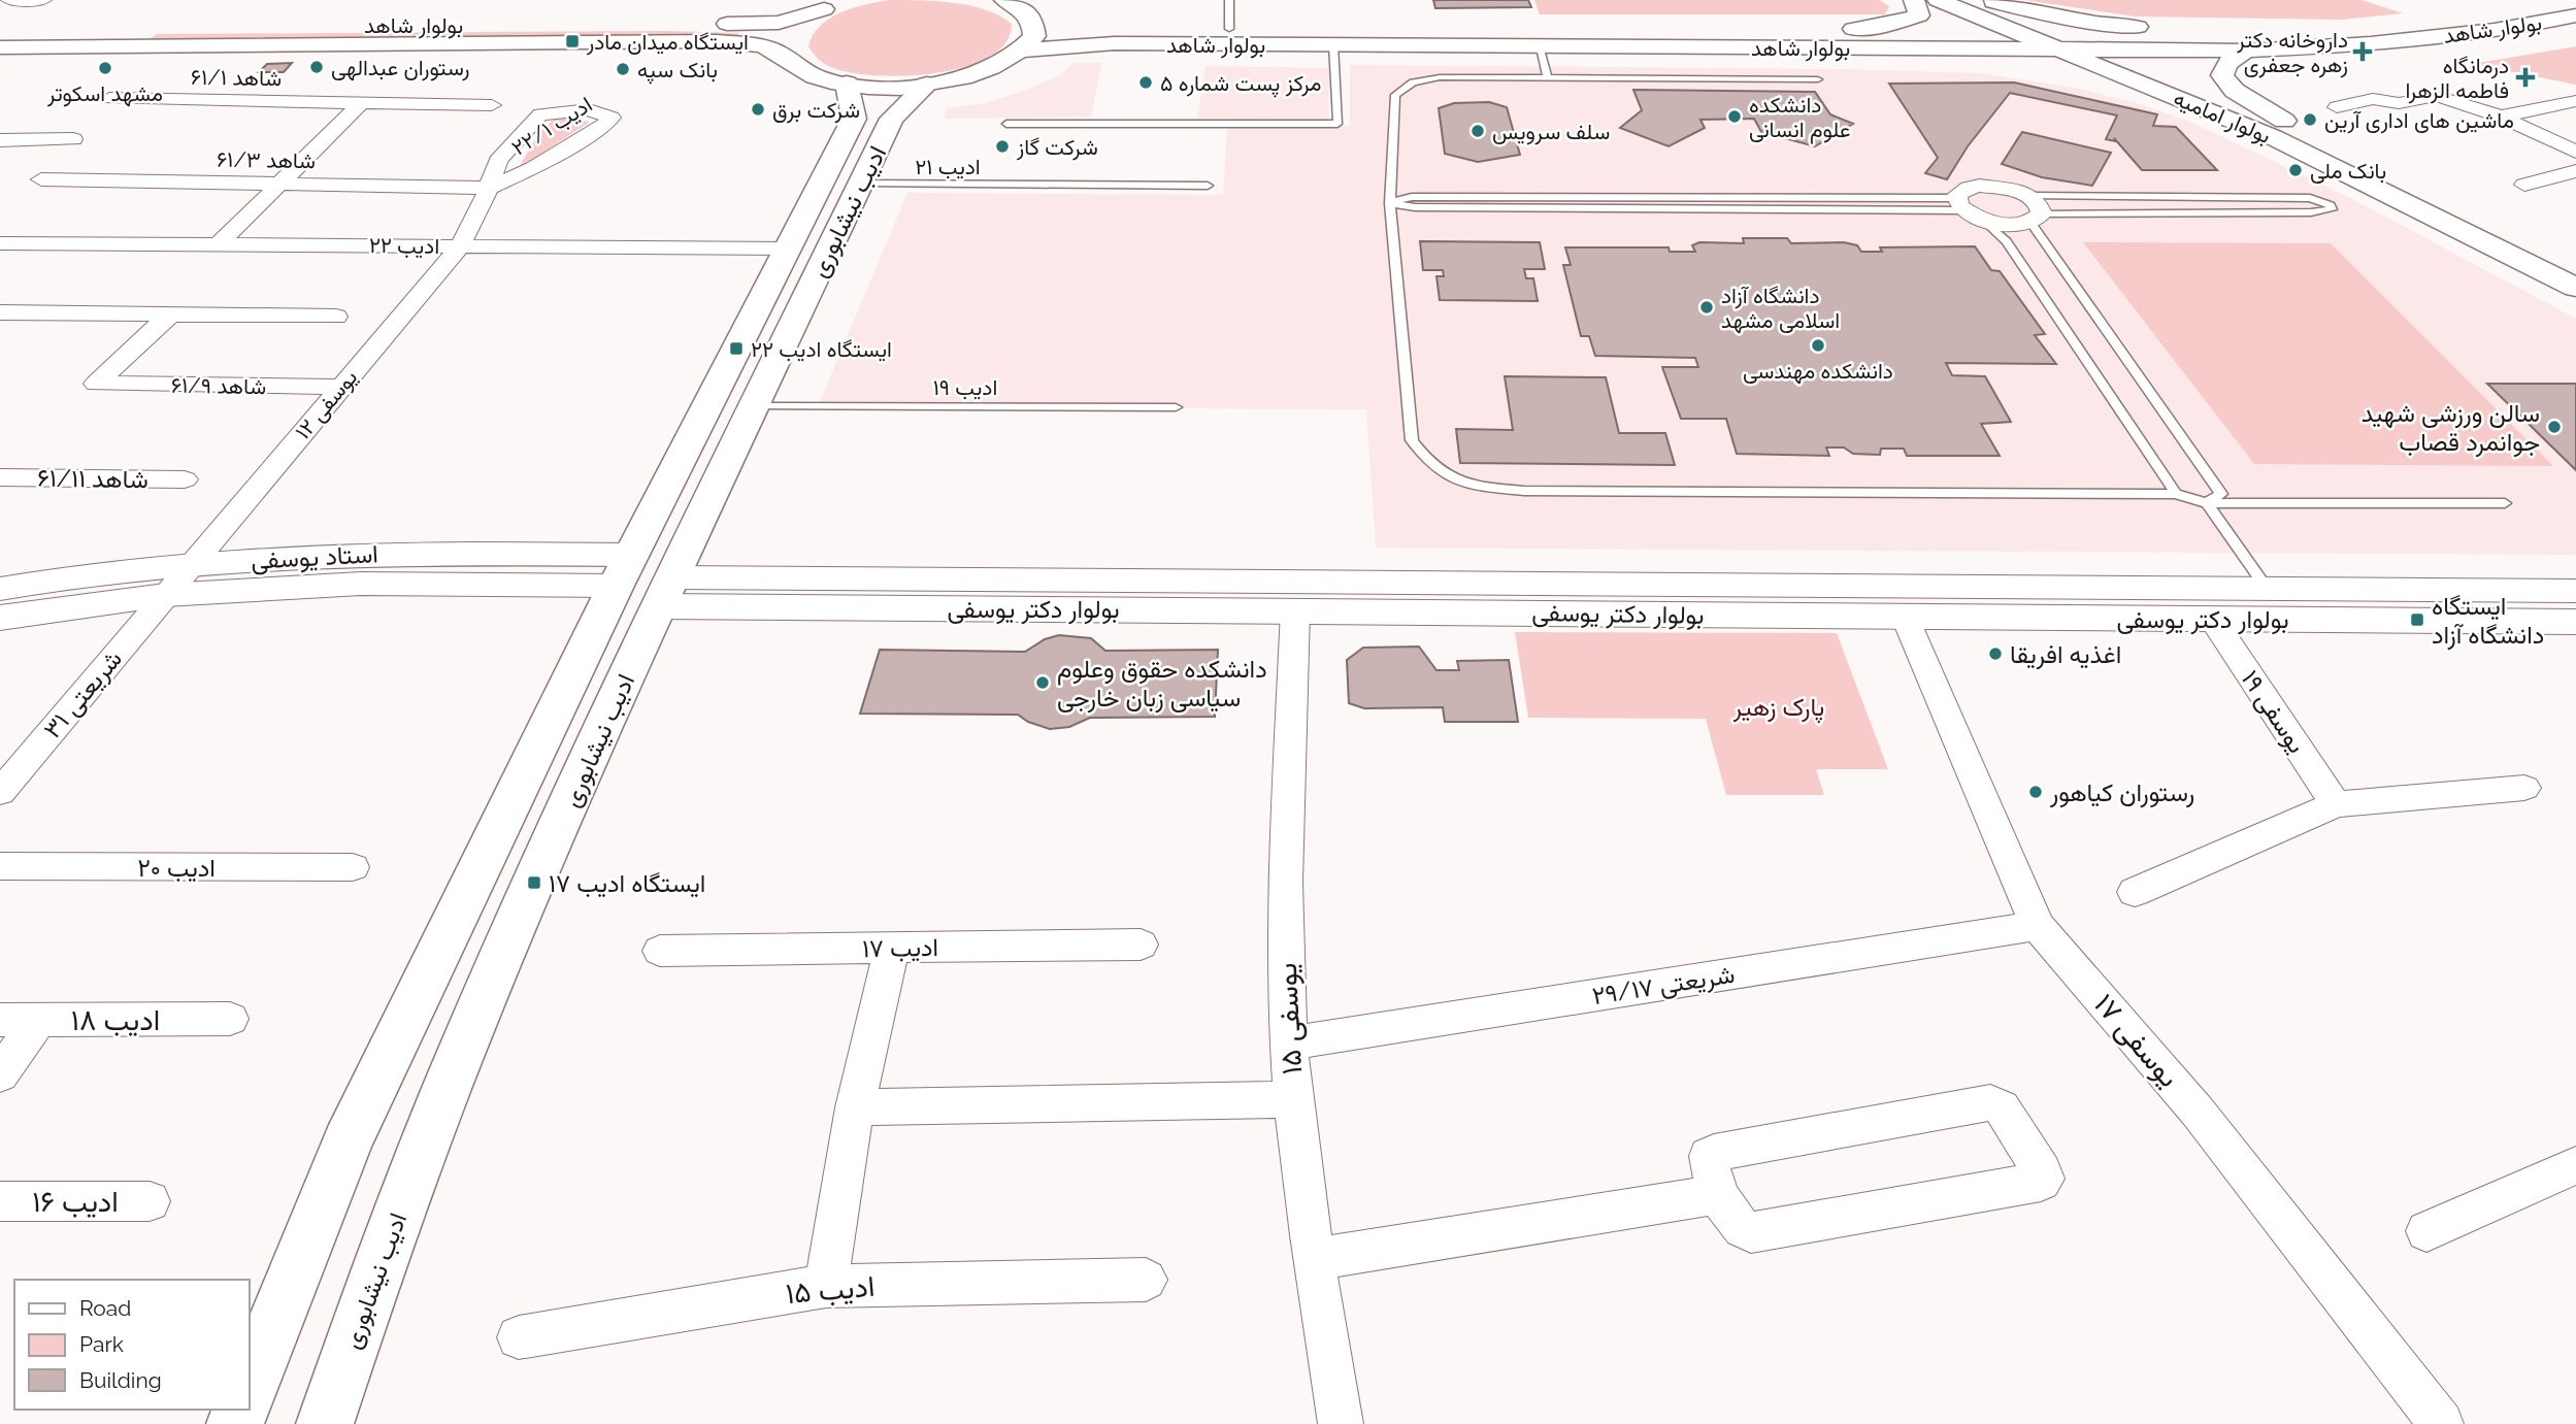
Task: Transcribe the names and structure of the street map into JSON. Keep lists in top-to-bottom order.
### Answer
{
  "streets": {
    "main road": ["بولوار شاهد", "بولوار امامیه", "ادیب نیشابوری"],
    "street": [
      "شاهد ۶۱/۱",
      "ادیب ۲۲/۱",
      "شاهد ۶۱/۳",
      "ادیب ۲۲",
      "شاهد ۶۱/۹",
      "یوسفی ۱۲",
      "شاهد ۶۱/۱۱",
      "استاد یوسفی",
      "بولوار دکتر یوسفی",
      "شریعتی ۳۱",
      "یوسفی ۱۹",
      "ادیب ۲۰",
      "ادیب ۱۷",
      "شریعتی ۲۹/۱۷",
      "یوسفی ۱۵",
      "ادیب ۱۸",
      "یوسفی ۱۷",
      "ادیب ۱۶",
      "ادیب ۱۵"
    ],
    "lane": ["ادیب ۲۱", "ادیب ۱۹"]
  },
  "crossings": [
    ["بولوار شاهد", "بولوار امامیه"],
    ["بولوار شاهد", "ادیب نیشابوری"],
    ["ادیب ۲۲/۱", "شاهد ۶۱/۳"],
    ["ادیب ۲۲/۱", "ادیب ۲۲"],
    ["ادیب ۲۲/۱", "یوسفی ۱۲"],
    ["ادیب ۲۱", "ادیب نیشابوری"],
    ["ادیب نیشابوری", "ادیب ۲۲"],
    ["ادیب نیشابوری", "ادیب ۱۹"],
    ["ادیب نیشابوری", "استاد یوسفی"],
    ["ادیب نیشابوری", "بولوار دکتر یوسفی"],
    ["ادیب ۲۲", "یوسفی ۱۲"],
    ["شاهد ۶۱/۹", "یوسفی ۱۲"],
    ["یوسفی ۱۲", "استاد یوسفی"],
    ["یوسفی ۱۲", "شریعتی ۳۱"],
    ["استاد یوسفی", "شریعتی ۳۱"],
    ["بولوار دکتر یوسفی", "یوسفی ۱۹"],
    ["بولوار دکتر یوسفی", "یوسفی ۱۵"],
    ["بولوار دکتر یوسفی", "یوسفی ۱۷"],
    ["شریعتی ۲۹/۱۷", "یوسفی ۱۵"],
    ["شریعتی ۲۹/۱۷", "یوسفی ۱۷"]
  ],
  "parks": ["پارک زهیر"],
  "places": {
    "transit": [
      "ایستگاه میدان مادر",
      "ایستگاه ادیب ۲۲",
      "ایستگاه دانشگاه آزاد",
      "ایستگاه ادیب ۱۷"
    ],
    "health": ["داروخانه دکتر زهره جعفری", "درمانگاه فاطمه الزهرا"],
    "other": [
      "رستوران عبدالهی",
      "مشهد اسکوتر",
      "بانک سپه",
      "مرکز پست شماره ۵",
      "شرکت برق",
      "دانشکده علوم انسانی",
      "ماشین های اداری آرین",
      "سلف سرویس",
      "شرکت گاز",
      "بانک ملی",
      "دانشگاه آزاد اسلامی مشهد",
      "دانشکده مهندسی",
      "سالن ورزشی شهید جوانمرد قصاب",
      "اغذیه افریقا",
      "دانشکده حقوق وعلوم سیاسی زبان خارجی",
      "رستوران کیاهور"
    ]
  },
  "legend": ["Road", "Park", "Building"]
}
